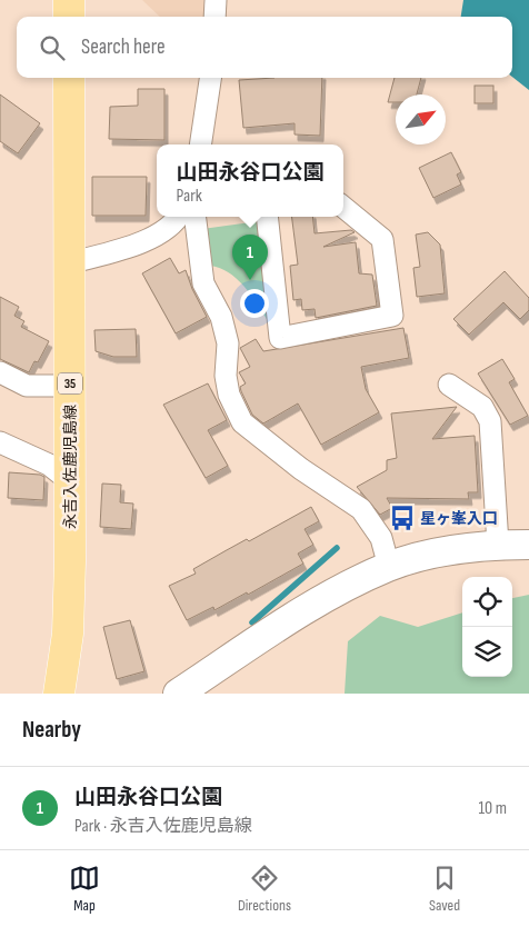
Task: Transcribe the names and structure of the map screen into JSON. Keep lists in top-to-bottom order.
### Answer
{
  "streets": {
    "main road": ["35", "永吉入佐鹿児島線"]
  },
  "places": {
    "bus stop": ["星ヶ峯入口"]
  },
  "north": "top right",
  "page": {
    "search": "Search here",
    "popup": ["山田永谷口公園", "Park"],
    "pins": "1",
    "heading": "Nearby",
    "list": [
      {
        "mark": "1",
        "name": "山田永谷口公園",
        "note": "Park · 永吉入佐鹿児島線",
        "value": "10 m"
      }
    ],
    "nav": ["Map", "Directions", "Saved"]
  }
}
